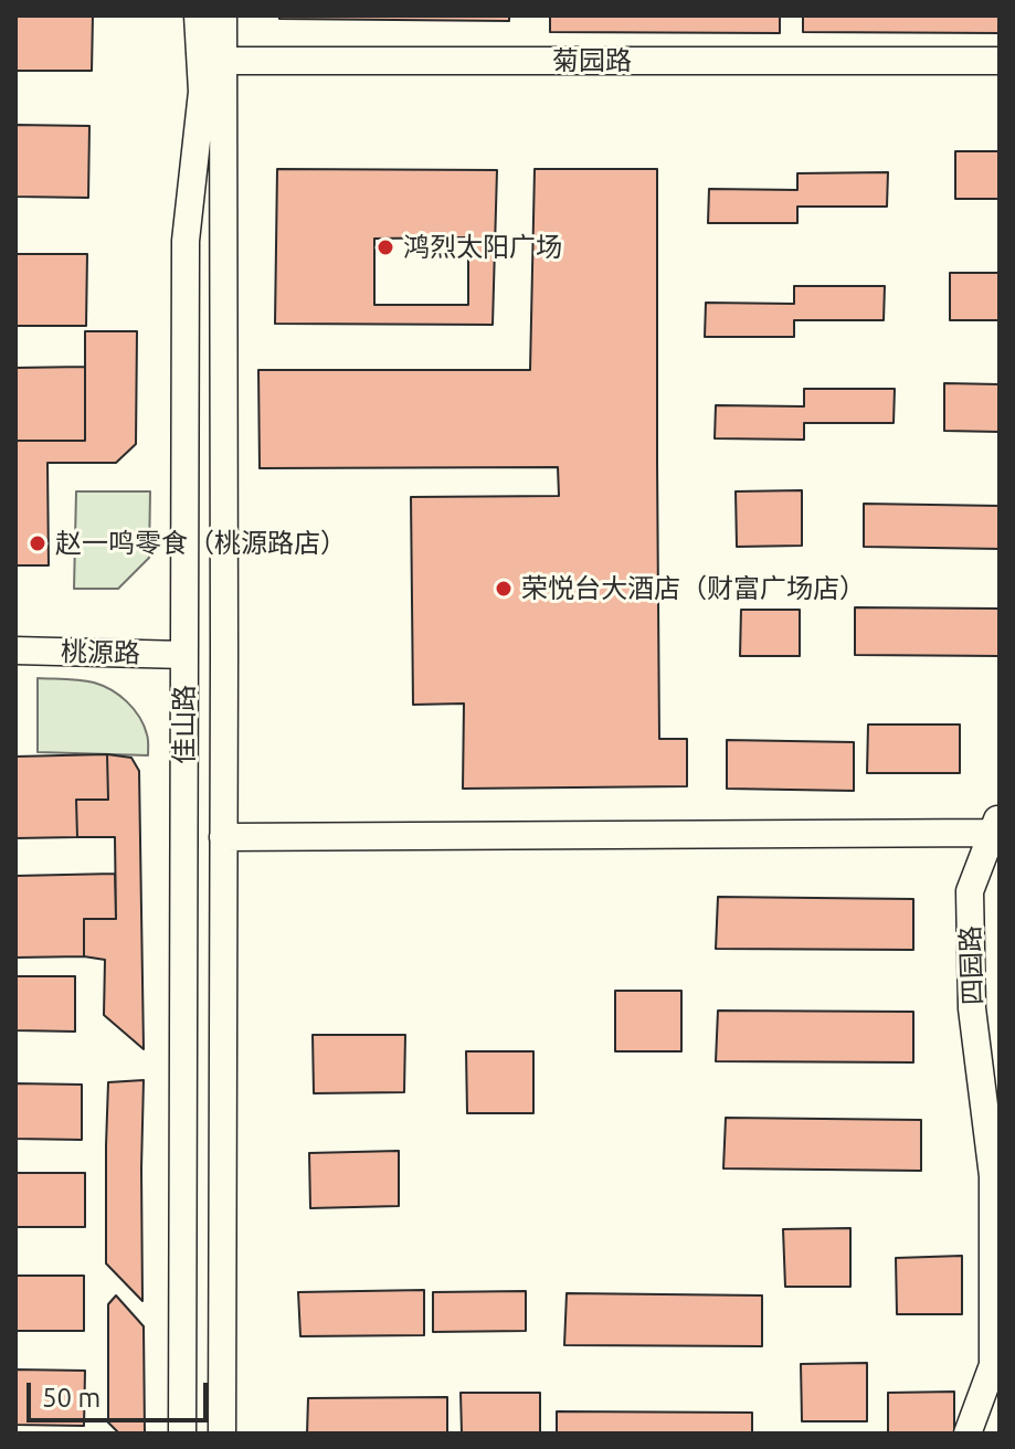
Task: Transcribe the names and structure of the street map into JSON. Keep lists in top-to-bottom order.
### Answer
{
  "streets": {
    "street": [
      "菊园路",
      "桃源路",
      "佳山路",
      "四园路"
    ]
  },
  "crossings": [
    ["菊园路", "佳山路"],
    ["桃源路", "佳山路"]
  ],
  "places": ["鸿烈太阳广场", "赵一鸣零食（桃源路店）", "荣悦台大酒店（财富广场店）"],
  "scale_bar": "50 m"
}
